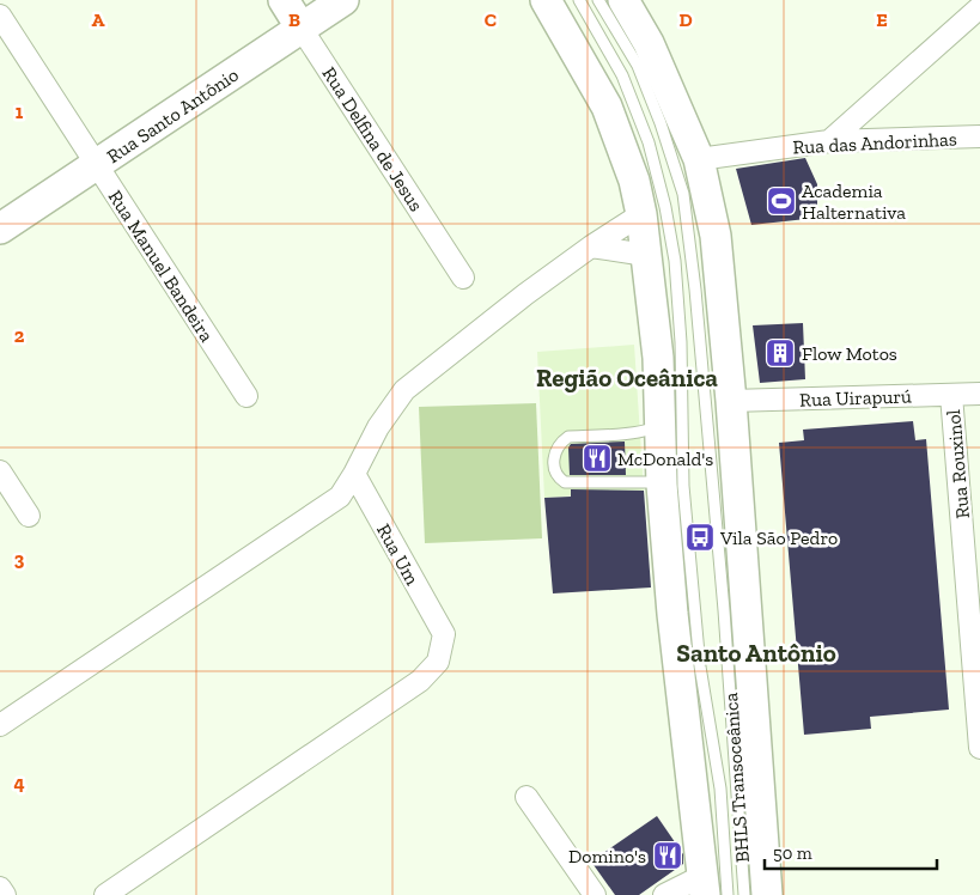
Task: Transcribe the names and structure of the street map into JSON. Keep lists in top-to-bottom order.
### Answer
{
  "streets": {
    "main road": ["Rua Santo Antônio", "Rua Delfina de Jesus"],
    "street": [
      "Rua das Andorinhas",
      "Rua Manuel Bandeira",
      "Rua Uirapurú",
      "Rua Rouxinol",
      "Rua Um"
    ],
    "lane": ["BHLS Transoceânica"]
  },
  "crossings": [
    ["Rua Santo Antônio", "Rua Delfina de Jesus"],
    ["Rua Santo Antônio", "Rua Manuel Bandeira"],
    ["Rua Uirapurú", "Rua Rouxinol"]
  ],
  "districts": ["Região Oceânica", "Santo Antônio"],
  "places": {
    "sports": ["Academia Halternativa"],
    "building": ["Flow Motos"],
    "restaurant": ["McDonald's", "Domino's"],
    "bus stop": ["Vila São Pedro"]
  },
  "scale_bar": "50 m",
  "grid": {
    "columns": [
      "A",
      "B",
      "C",
      "D",
      "E"
    ],
    "rows": [
      "1",
      "2",
      "3",
      "4"
    ]
  }
}
